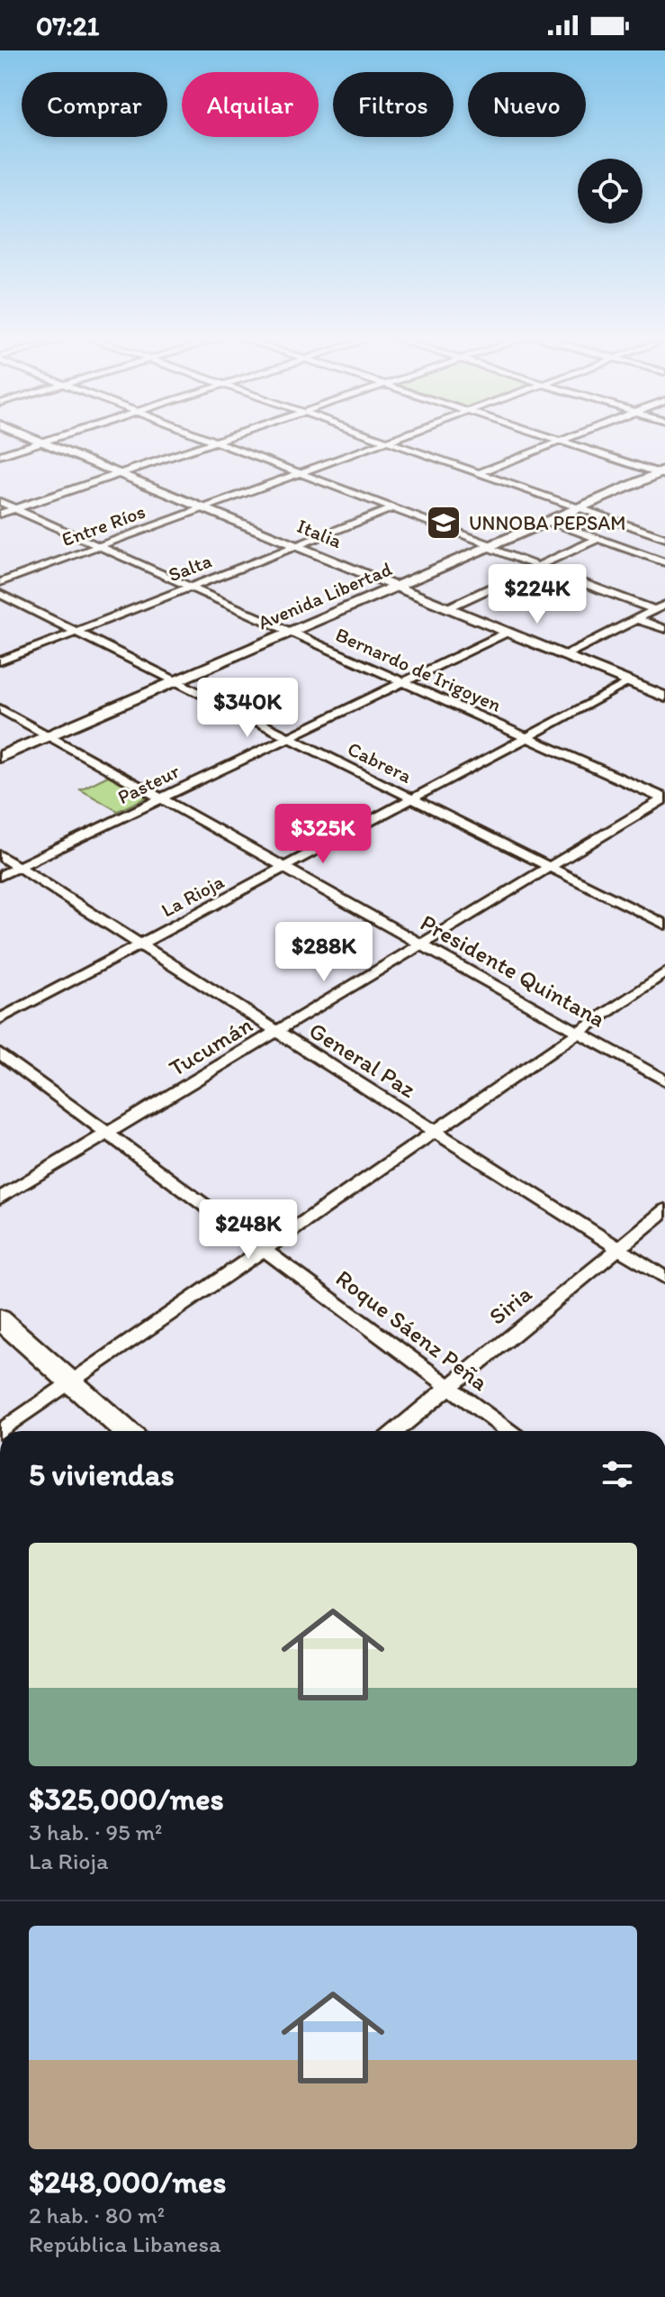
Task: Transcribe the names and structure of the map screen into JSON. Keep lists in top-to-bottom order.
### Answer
{
  "streets": {
    "main road": ["Avenida Libertad"],
    "street": [
      "Entre Ríos",
      "Italia",
      "Salta",
      "Bernardo de Irigoyen",
      "Cabrera",
      "Pasteur",
      "La Rioja",
      "Presidente Quintana",
      "Tucumán",
      "General Paz",
      "Siria",
      "Roque Sáenz Peña"
    ]
  },
  "crossings": [
    ["Entre Ríos", "Italia"],
    ["Entre Ríos", "Bernardo de Irigoyen"],
    ["Italia", "Salta"],
    ["Italia", "Avenida Libertad"],
    ["Italia", "Pasteur"],
    ["Italia", "La Rioja"],
    ["Salta", "Bernardo de Irigoyen"],
    ["Salta", "Cabrera"],
    ["Avenida Libertad", "Bernardo de Irigoyen"],
    ["Avenida Libertad", "Cabrera"],
    ["Avenida Libertad", "Presidente Quintana"],
    ["Bernardo de Irigoyen", "Pasteur"],
    ["Bernardo de Irigoyen", "La Rioja"],
    ["Bernardo de Irigoyen", "Tucumán"],
    ["Cabrera", "Pasteur"],
    ["Cabrera", "La Rioja"],
    ["Cabrera", "Tucumán"],
    ["Pasteur", "Presidente Quintana"],
    ["Pasteur", "General Paz"],
    ["La Rioja", "Presidente Quintana"],
    ["La Rioja", "General Paz"],
    ["Presidente Quintana", "Tucumán"],
    ["Tucumán", "General Paz"],
    ["Tucumán", "Roque Sáenz Peña"],
    ["General Paz", "Siria"],
    ["Siria", "Roque Sáenz Peña"]
  ],
  "places": {
    "school or university": ["UNNOBA PEPSAM"]
  },
  "page": {
    "status": "07:21",
    "chip": [
      "Comprar",
      "Alquilar",
      "Filtros",
      "Nuevo"
    ],
    "price": [
      "$224K",
      "$340K",
      "$325K",
      "$288K",
      "$248K"
    ],
    "heading": "5 viviendas",
    "list": [
      {
        "name": "$325,000/mes",
        "note": "3 hab. · 95 m² · La Rioja"
      },
      {
        "name": "$248,000/mes",
        "note": "2 hab. · 80 m² · República Libanesa"
      }
    ]
  }
}
